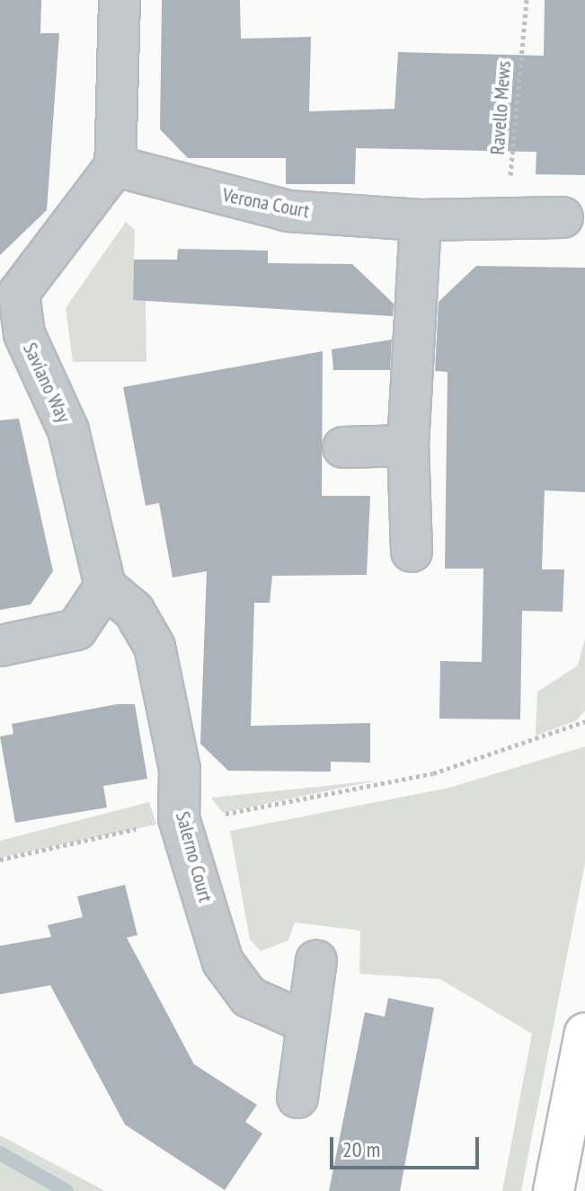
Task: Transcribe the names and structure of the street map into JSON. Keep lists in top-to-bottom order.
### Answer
{
  "streets": {
    "street": ["Verona Court", "Saviano Way", "Salerno Court"],
    "path": ["Ravello Mews"]
  },
  "crossings": [
    ["Ravello Mews", "Verona Court"],
    ["Verona Court", "Saviano Way"],
    ["Saviano Way", "Salerno Court"]
  ],
  "scale_bar": "20 m"
}
